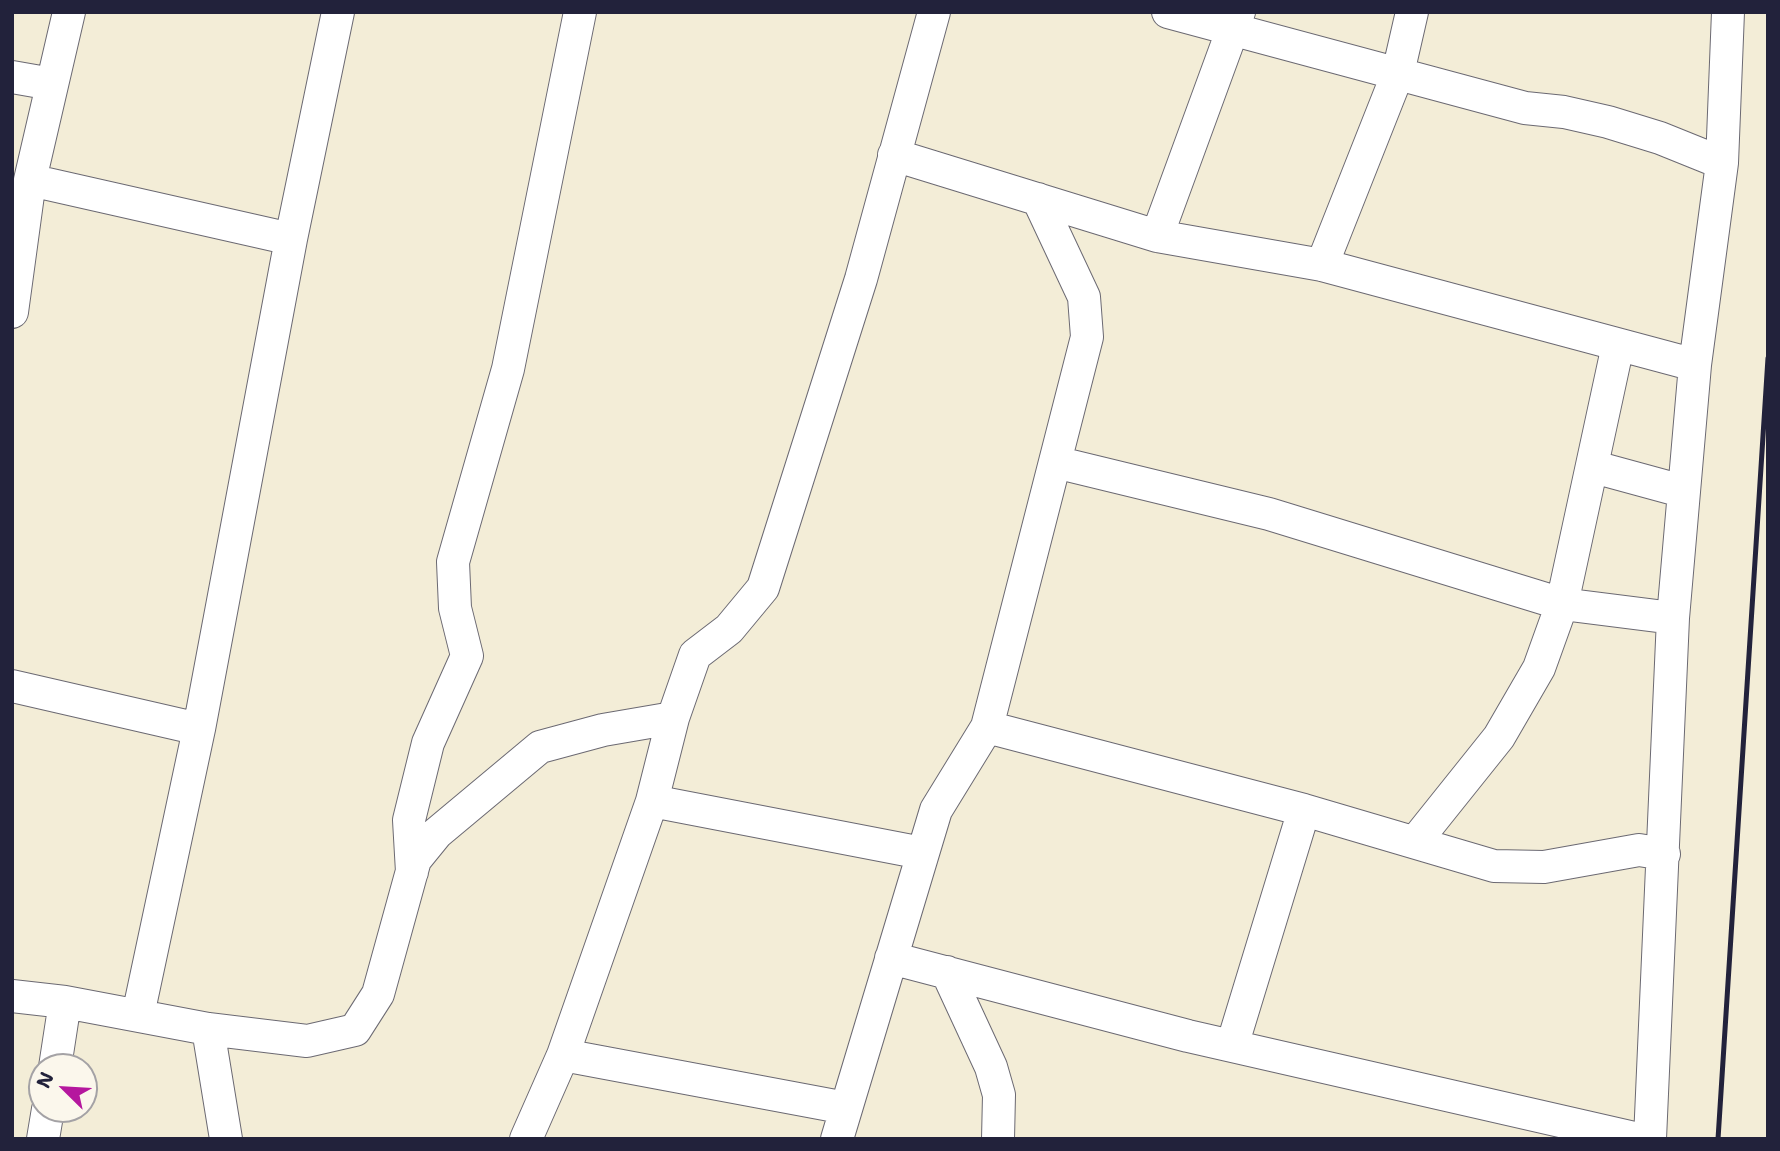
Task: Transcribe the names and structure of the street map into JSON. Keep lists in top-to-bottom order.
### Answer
{
  "north": "top left"
}
